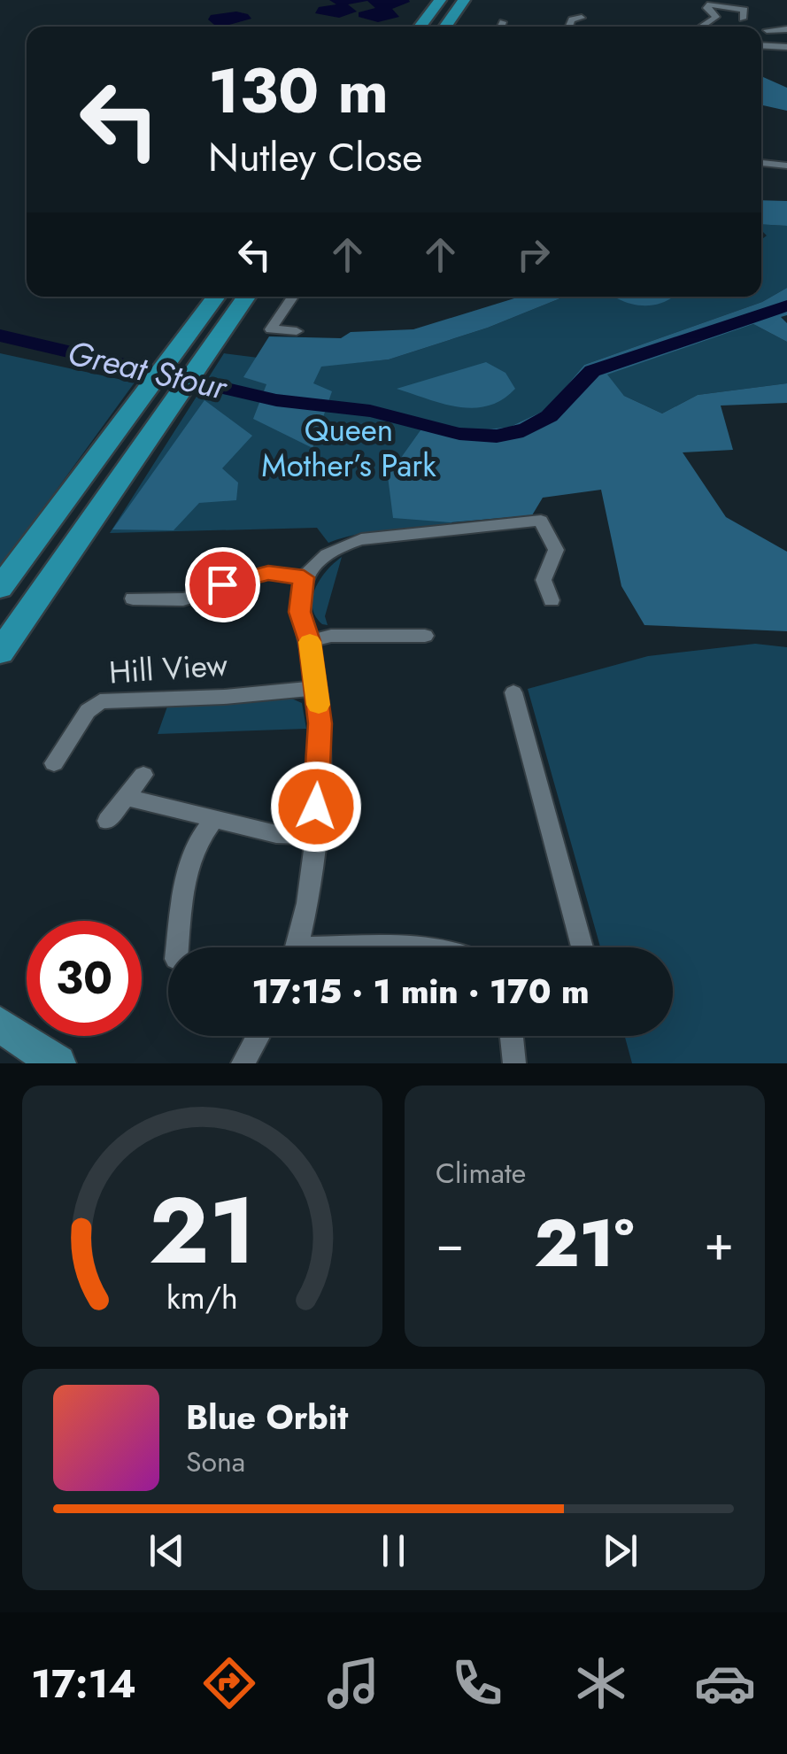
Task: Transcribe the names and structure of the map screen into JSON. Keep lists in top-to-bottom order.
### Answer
{
  "streets": {
    "street": ["Hill View"]
  },
  "water": ["Great Stour"],
  "parks": ["Queen Mother’s Park"],
  "page": {
    "turn": ["130 m", "Nutley Close"],
    "limit": "30",
    "trip": "17:15 · 1 min · 170 m",
    "tile": "Climate",
    "heat": ["−", "21°", "+"],
    "song": ["Blue Orbit", "Sona"],
    "tabs": "17:14",
    "gauge": ["21", "km/h"]
  }
}
